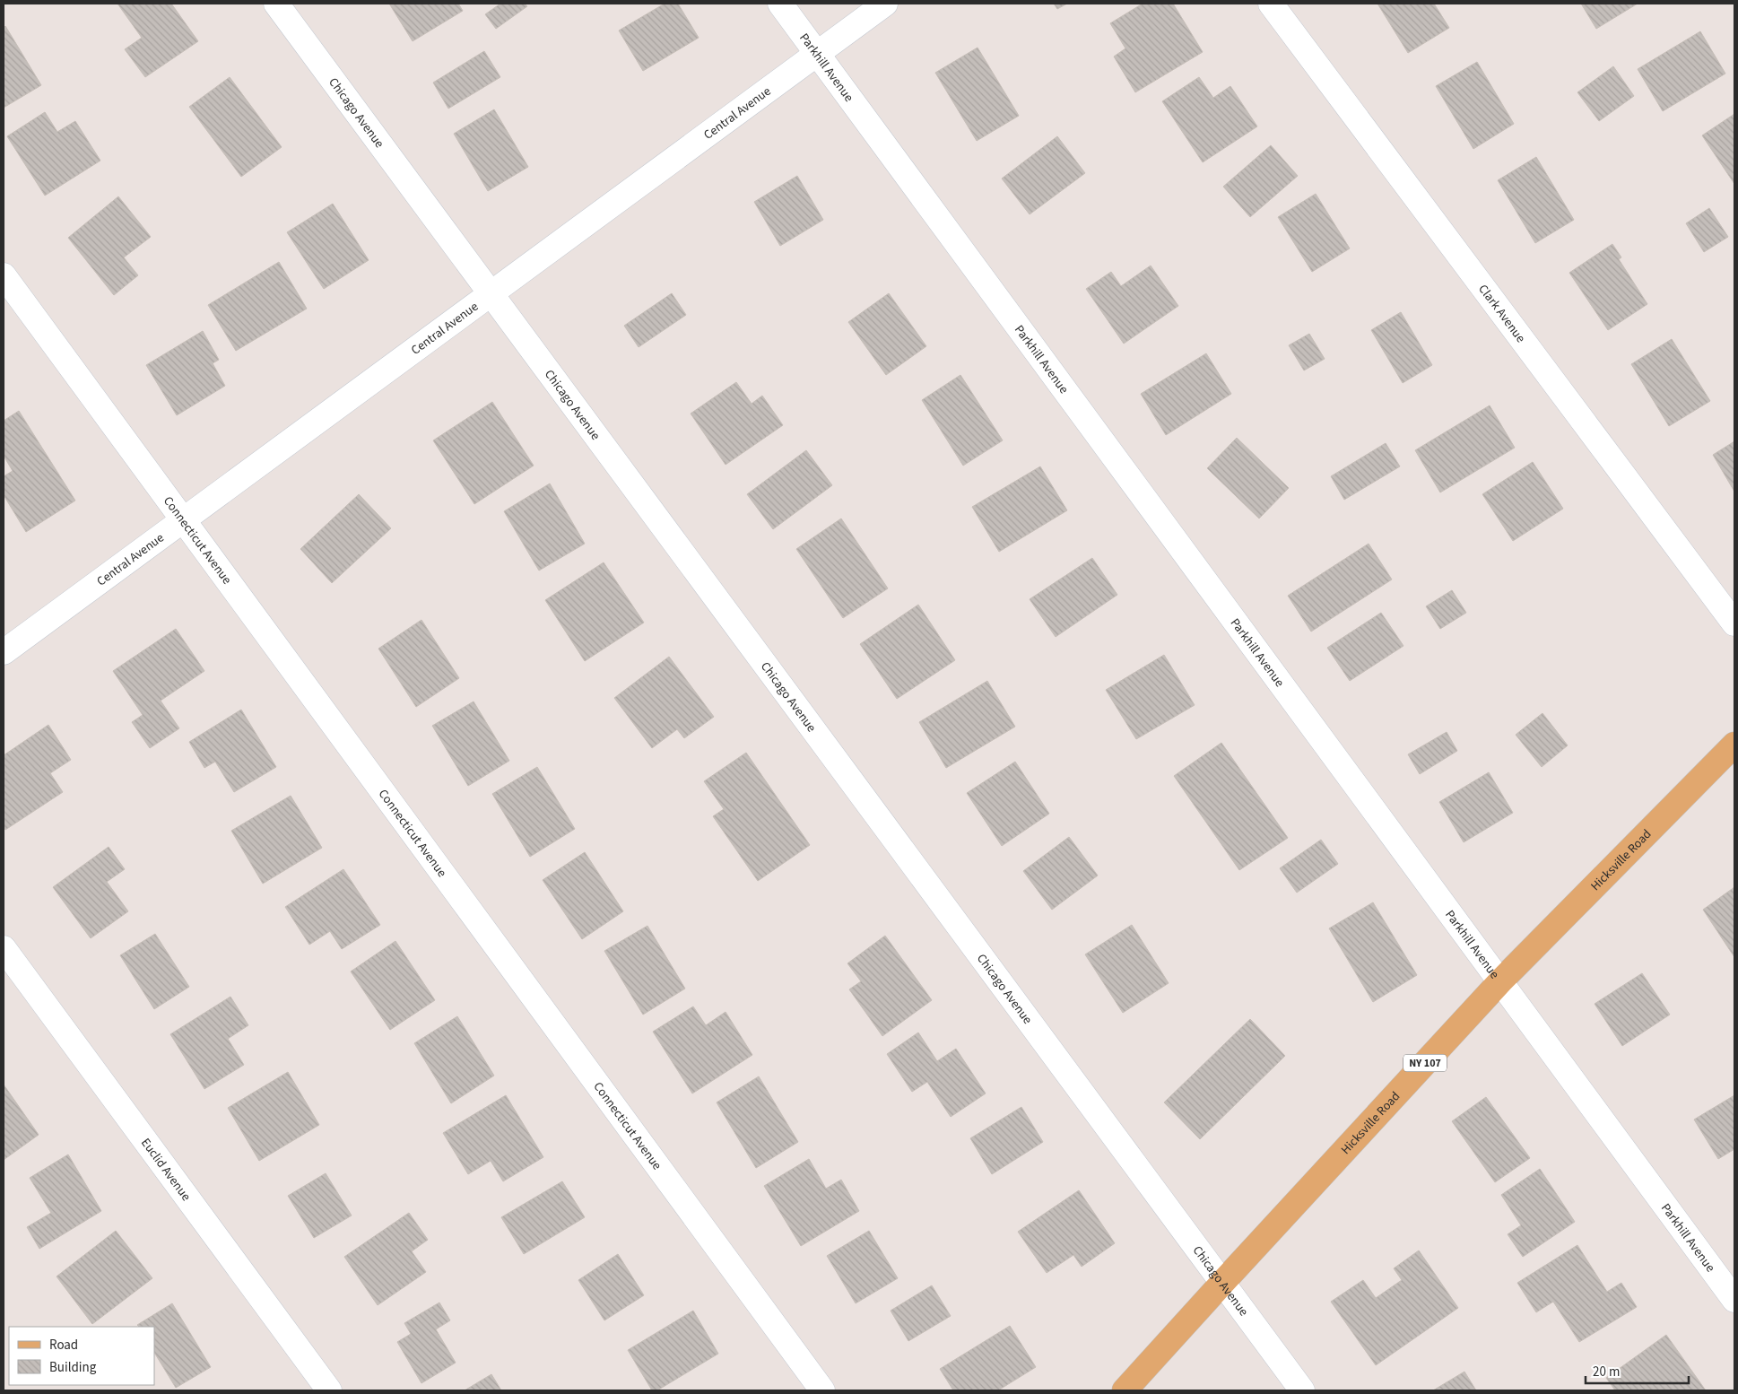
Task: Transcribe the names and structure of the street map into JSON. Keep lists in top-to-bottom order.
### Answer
{
  "streets": {
    "main road": ["Hicksville Road", "NY 107"],
    "street": [
      "Parkhill Avenue",
      "Central Avenue",
      "Chicago Avenue",
      "Clark Avenue",
      "Connecticut Avenue",
      "Euclid Avenue"
    ]
  },
  "crossings": [
    ["Parkhill Avenue", "Central Avenue"],
    ["Parkhill Avenue", "Hicksville Road"],
    ["Central Avenue", "Chicago Avenue"],
    ["Central Avenue", "Connecticut Avenue"],
    ["Chicago Avenue", "Hicksville Road"]
  ],
  "legend": ["Road", "Building"],
  "scale_bar": "20 m"
}
